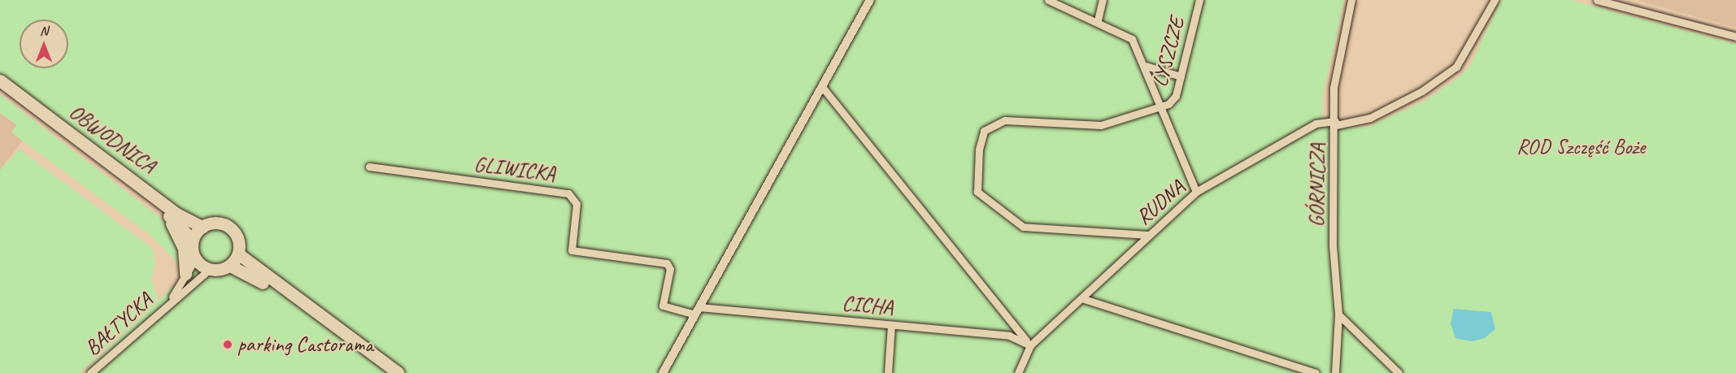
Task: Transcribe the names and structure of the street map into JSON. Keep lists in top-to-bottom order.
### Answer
{
  "streets": {
    "highway": ["OBWODNICA"],
    "street": [
      "LYSZCZE",
      "GLIWICKA",
      "GÓRNICZA",
      "RUDNA",
      "CICHA",
      "BAŁTYCKA"
    ]
  },
  "crossings": [
    ["OBWODNICA", "BAŁTYCKA"],
    ["GLIWICKA", "CICHA"],
    ["GÓRNICZA", "RUDNA"],
    ["RUDNA", "CICHA"]
  ],
  "parks": ["ROD Szczęść Boże"],
  "places": ["parking Castorama"],
  "north": "top"
}
